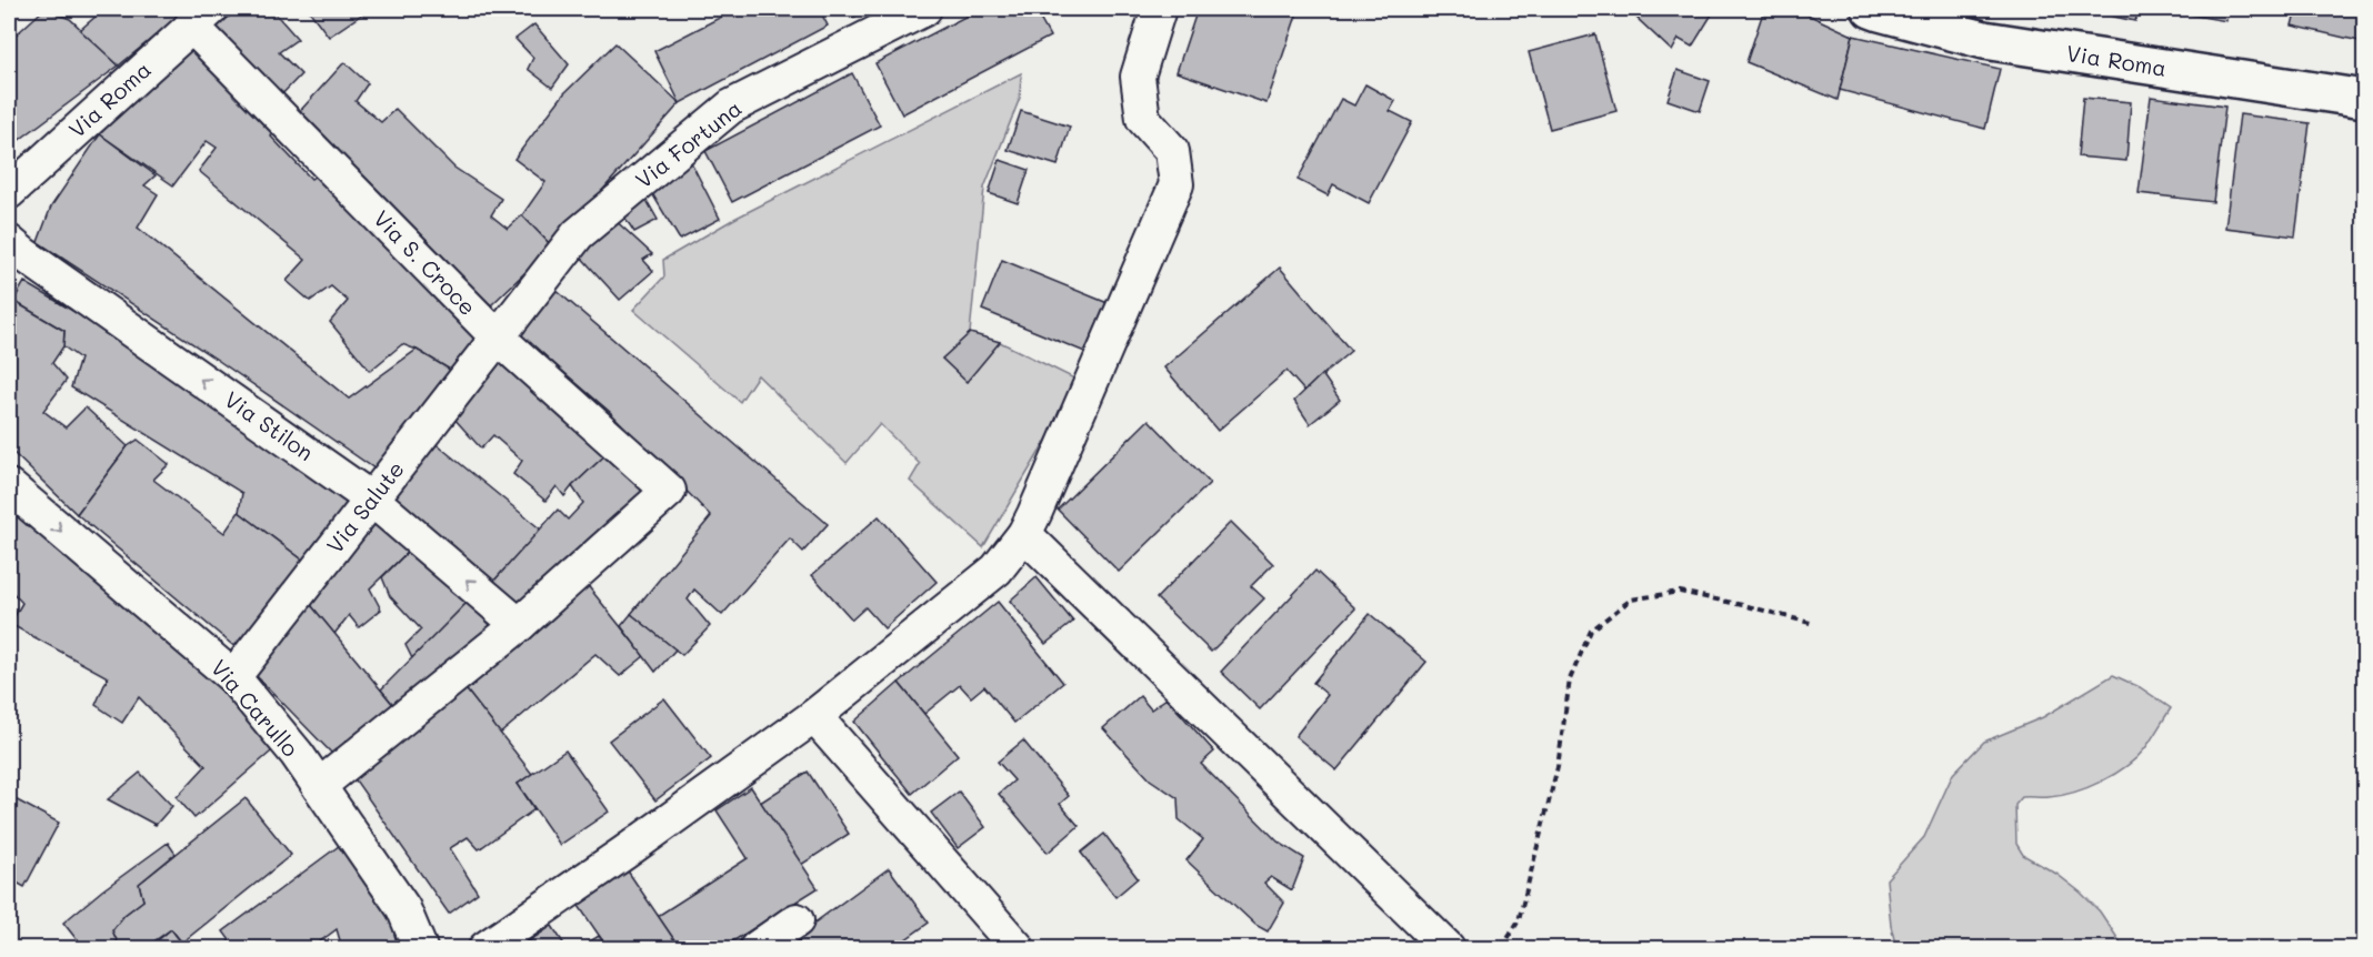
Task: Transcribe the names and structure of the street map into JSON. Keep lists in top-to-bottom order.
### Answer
{
  "streets": {
    "street": [
      "Via Roma",
      "Via Fortuna",
      "Via S. Croce",
      "Via Stilon",
      "Via Salute",
      "Via Carullo"
    ]
  },
  "crossings": [
    ["Via Roma", "Via S. Croce"],
    ["Via Fortuna", "Via S. Croce"],
    ["Via Fortuna", "Via Salute"],
    ["Via S. Croce", "Via Stilon"],
    ["Via S. Croce", "Via Salute"],
    ["Via Stilon", "Via Salute"],
    ["Via Salute", "Via Carullo"]
  ],
  "one_way": ["Via Stilon", "Via Carullo"]
}
